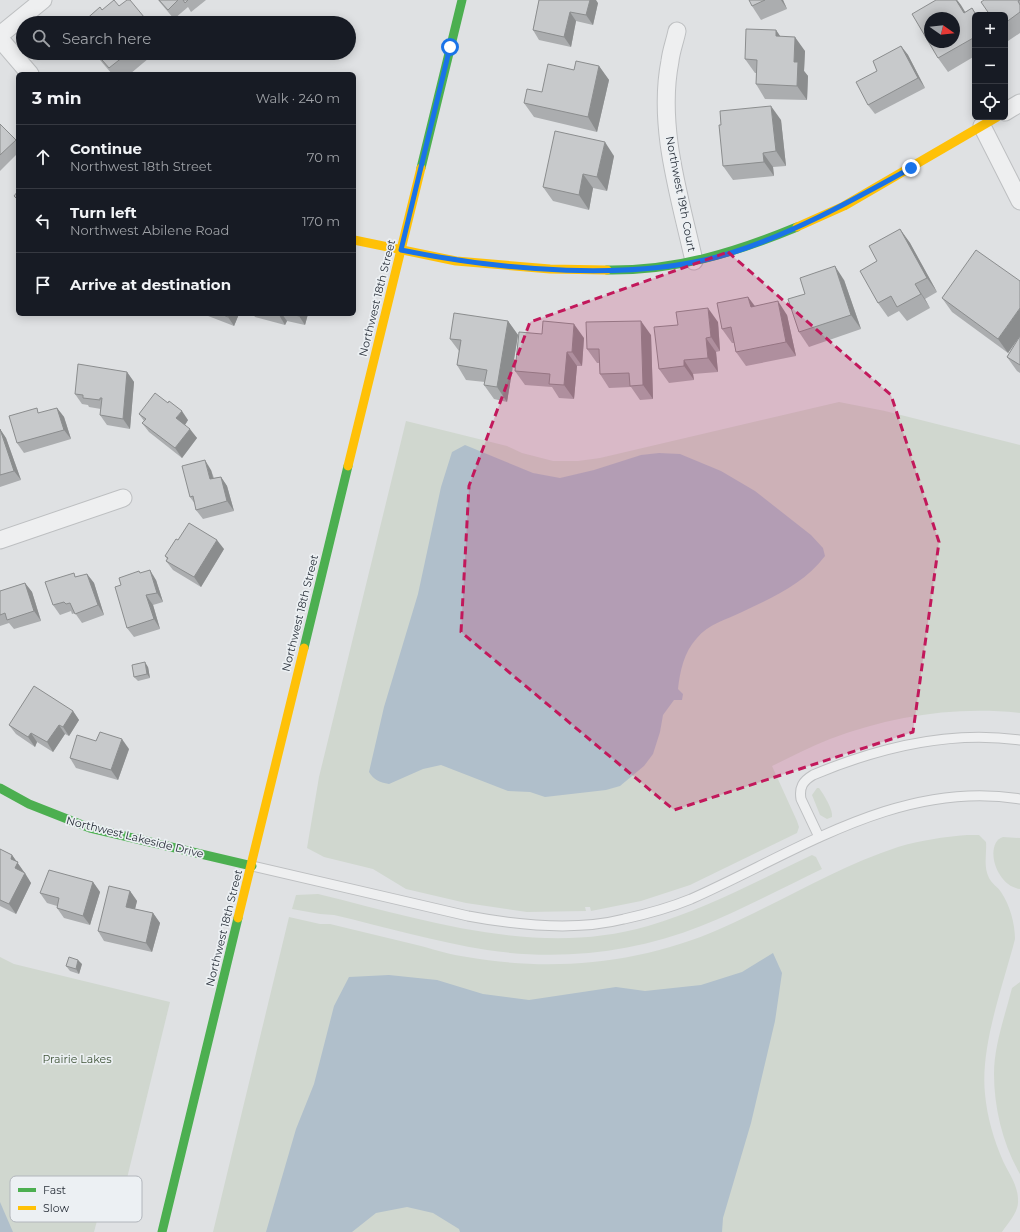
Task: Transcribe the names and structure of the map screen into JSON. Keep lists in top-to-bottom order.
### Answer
{
  "streets": {
    "main road": ["Northwest 18th Street", "Northwest Lakeside Drive"],
    "street": ["Northwest 19th Court"]
  },
  "crossings": [
    ["Northwest 18th Street", "Northwest Lakeside Drive"]
  ],
  "parks": ["Prairie Lakes"],
  "legend": ["Fast", "Slow"],
  "north": "right",
  "page": {
    "map_buttons": ["+", "−"],
    "search": "Search here",
    "heading": ["3 min", "Walk · 240 m"],
    "list": [
      ["Continue", "Northwest 18th Street", "70 m"],
      ["Turn left", "Northwest Abilene Road", "170 m"],
      "Arrive at destination"
    ]
  }
}
